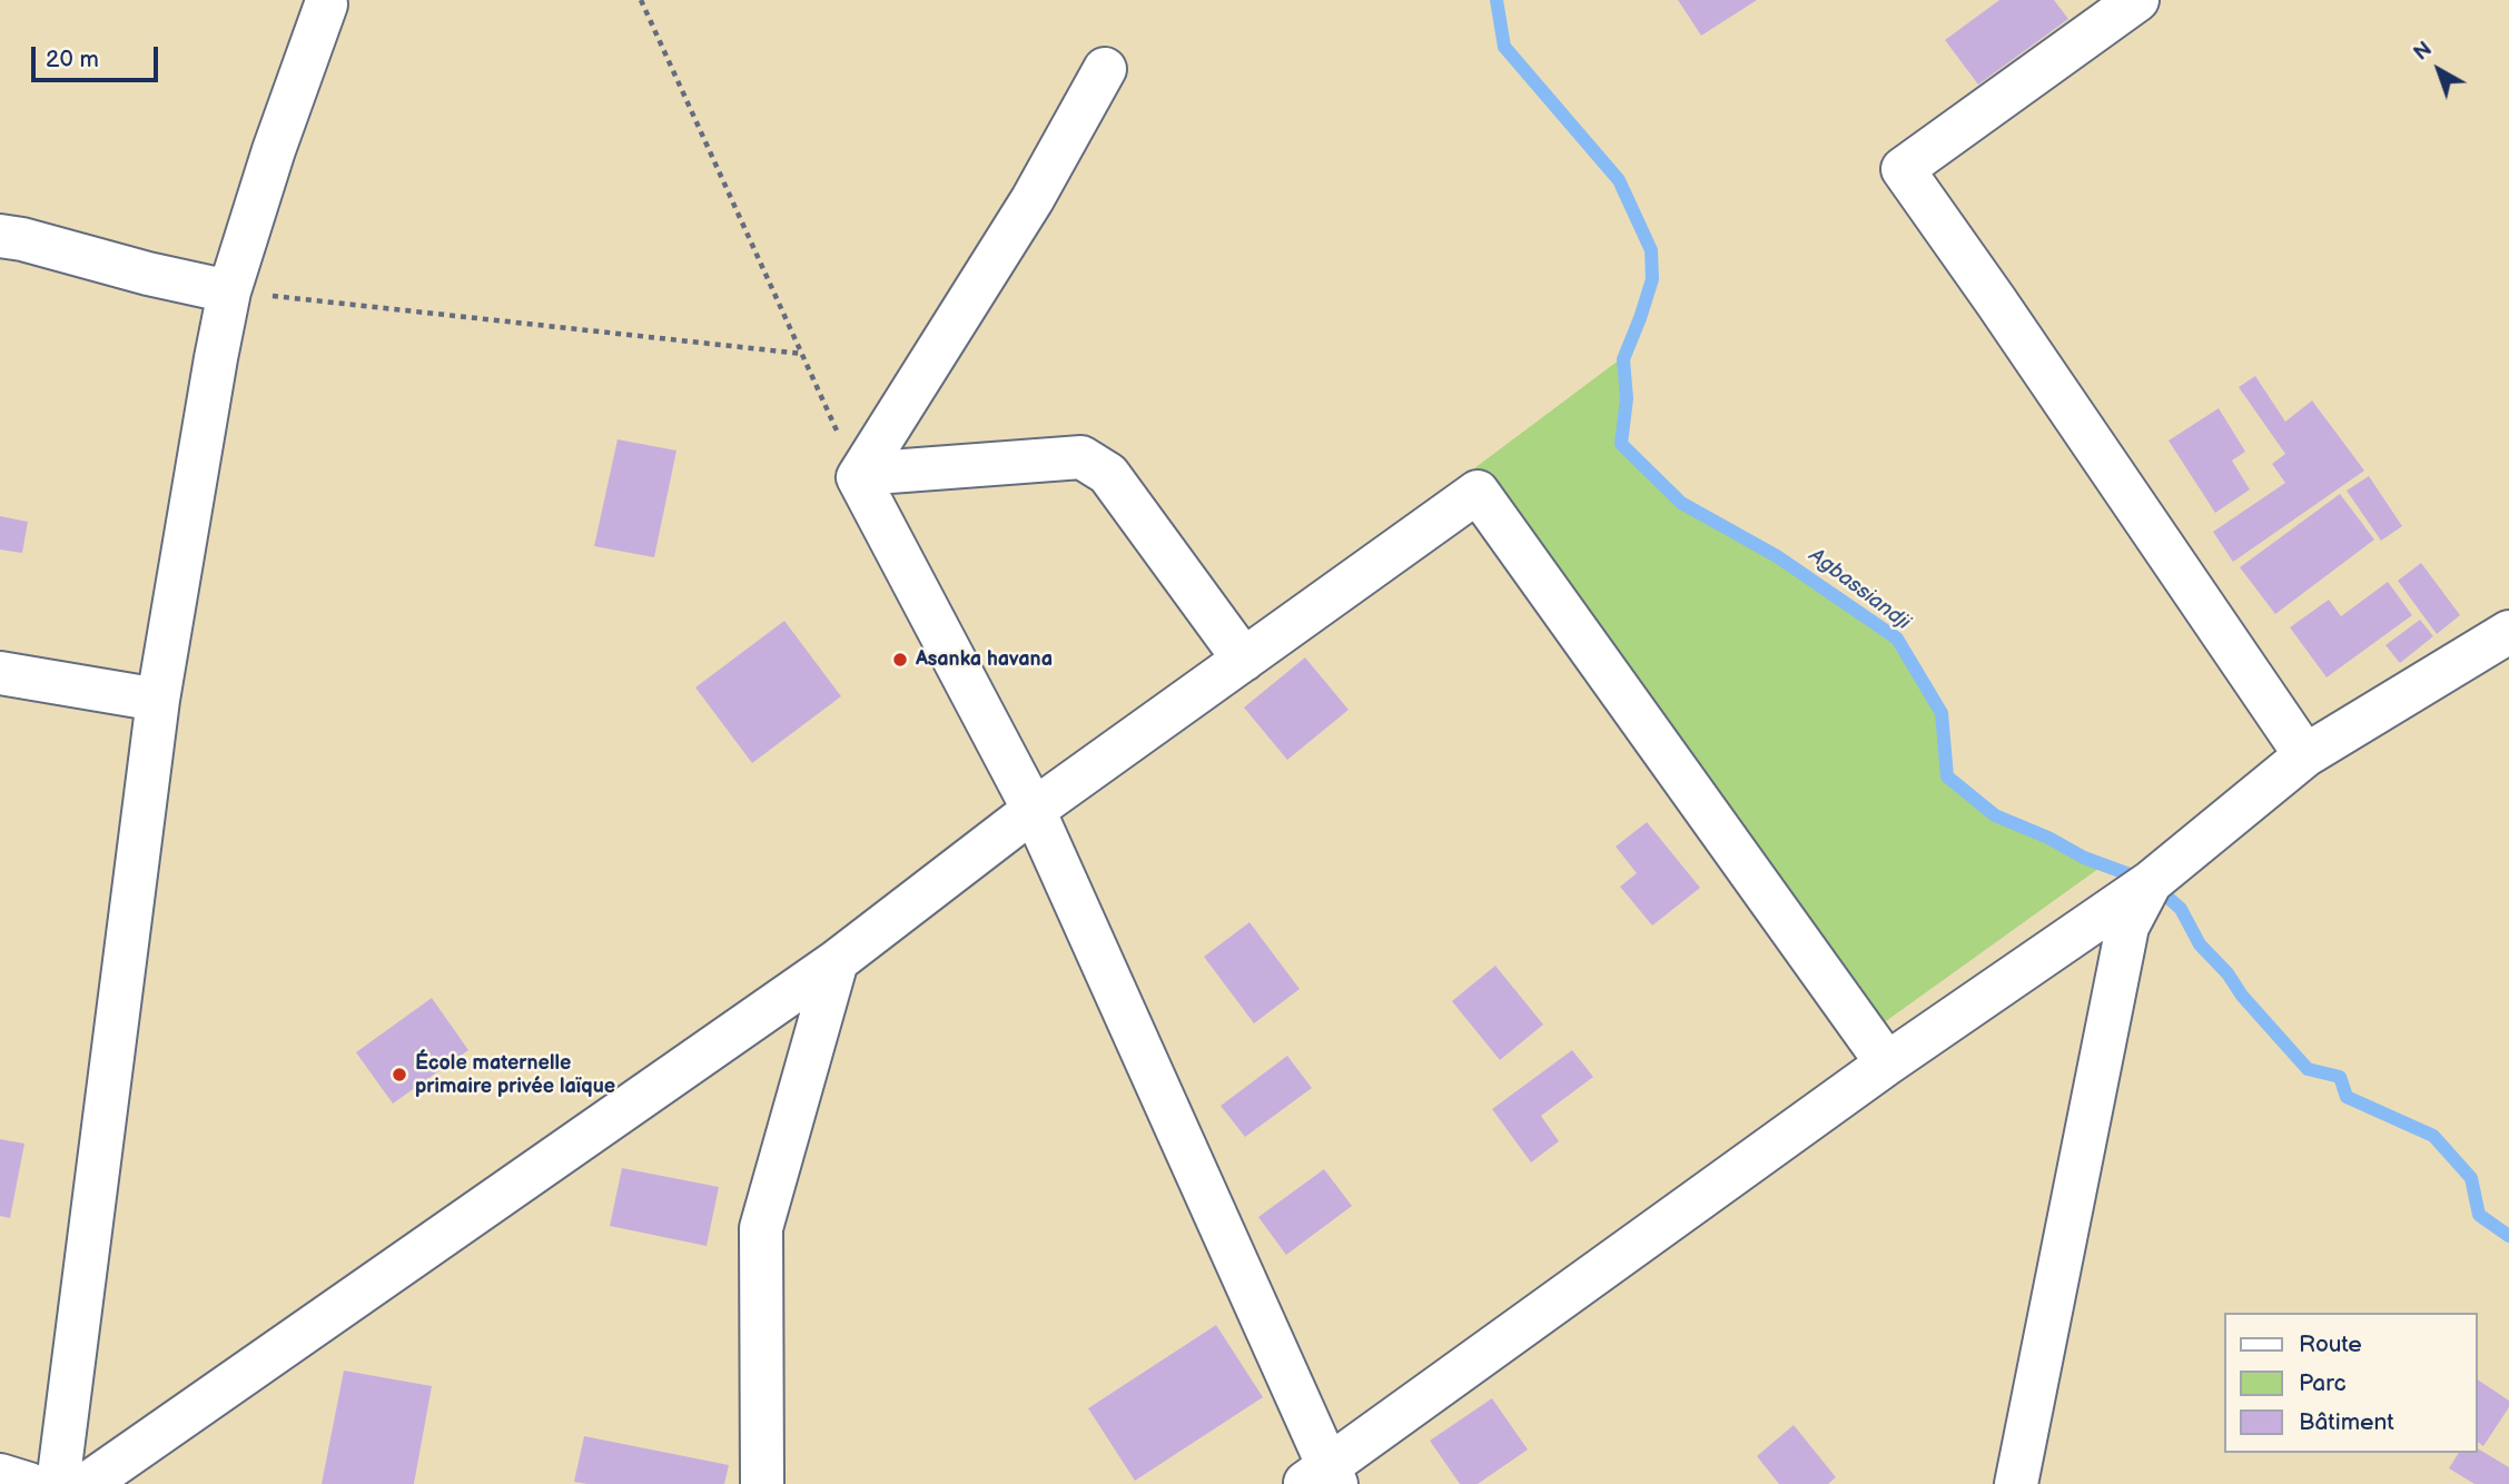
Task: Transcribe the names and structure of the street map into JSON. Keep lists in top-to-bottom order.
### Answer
{
  "water": ["Agbassiandji"],
  "places": ["Asanka havana", "École maternelle primaire privée laïque"],
  "legend": ["Route", "Parc", "Bâtiment"],
  "scale_bar": "20 m",
  "north": "top left"
}
